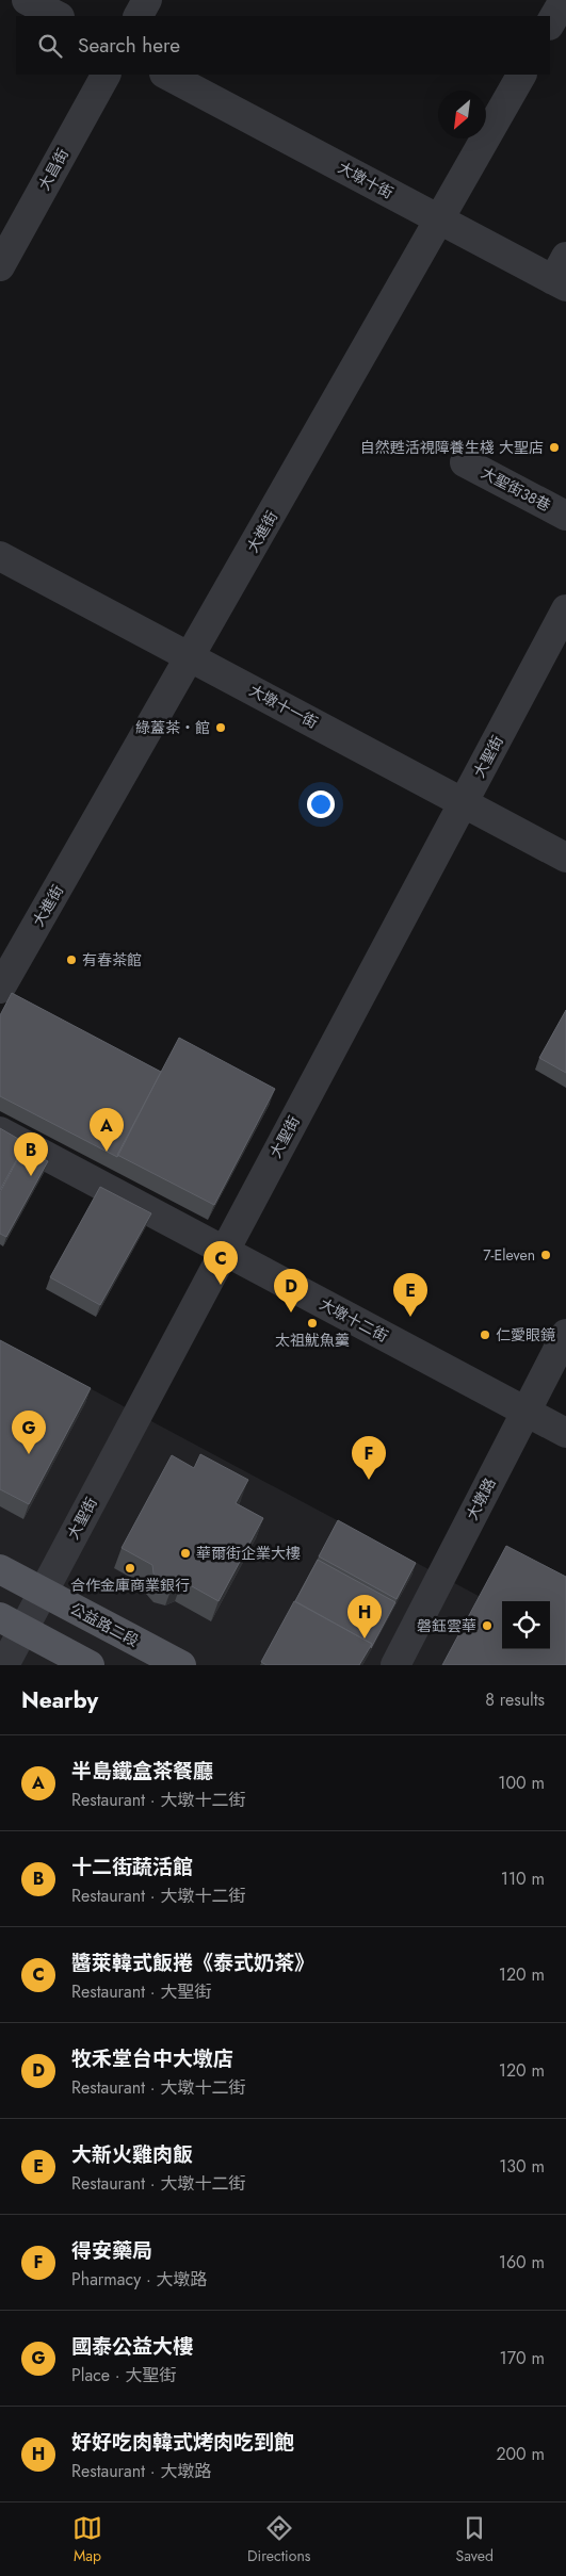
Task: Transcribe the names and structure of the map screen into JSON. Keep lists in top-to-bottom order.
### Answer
{
  "streets": {
    "main road": ["公益路二段"],
    "street": [
      "大昌街",
      "大墩十街",
      "大聖街38巷",
      "大進街",
      "大墩十一街",
      "大聖街",
      "大墩十二街",
      "大墩路"
    ]
  },
  "crossings": [
    ["大墩十街", "大進街"],
    ["大進街", "大墩十一街"],
    ["大墩十一街", "大聖街"],
    ["大聖街", "大墩十二街"],
    ["大聖街", "公益路二段"],
    ["大墩十二街", "大墩路"]
  ],
  "places": [
    "自然甦活視障養生棧 大聖店",
    "綠蓋茶‧館",
    "有春茶館",
    "7-Eleven",
    "太祖魷魚羹",
    "仁愛眼鏡",
    "華爾街企業大樓",
    "合作金庫商業銀行",
    "磐鈺雲華"
  ],
  "north": "bottom left",
  "page": {
    "search": "Search here",
    "pins": [
      "A",
      "B",
      "C",
      "D",
      "E",
      "G",
      "F",
      "H"
    ],
    "heading": ["Nearby", "8 results"],
    "list": [
      {
        "mark": "A",
        "name": "半島鐵盒茶餐廳",
        "note": "Restaurant · 大墩十二街",
        "value": "100 m"
      },
      {
        "mark": "B",
        "name": "十二街蔬活館",
        "note": "Restaurant · 大墩十二街",
        "value": "110 m"
      },
      {
        "mark": "C",
        "name": "醬萊韓式飯捲《泰式奶茶》",
        "note": "Restaurant · 大聖街",
        "value": "120 m"
      },
      {
        "mark": "D",
        "name": "牧禾堂台中大墩店",
        "note": "Restaurant · 大墩十二街",
        "value": "120 m"
      },
      {
        "mark": "E",
        "name": "大新火雞肉飯",
        "note": "Restaurant · 大墩十二街",
        "value": "130 m"
      },
      {
        "mark": "F",
        "name": "得安藥局",
        "note": "Pharmacy · 大墩路",
        "value": "160 m"
      },
      {
        "mark": "G",
        "name": "國泰公益大樓",
        "note": "Place · 大聖街",
        "value": "170 m"
      },
      {
        "mark": "H",
        "name": "好好吃肉韓式烤肉吃到飽",
        "note": "Restaurant · 大墩路",
        "value": "200 m"
      }
    ],
    "nav": ["Map", "Directions", "Saved"]
  }
}
